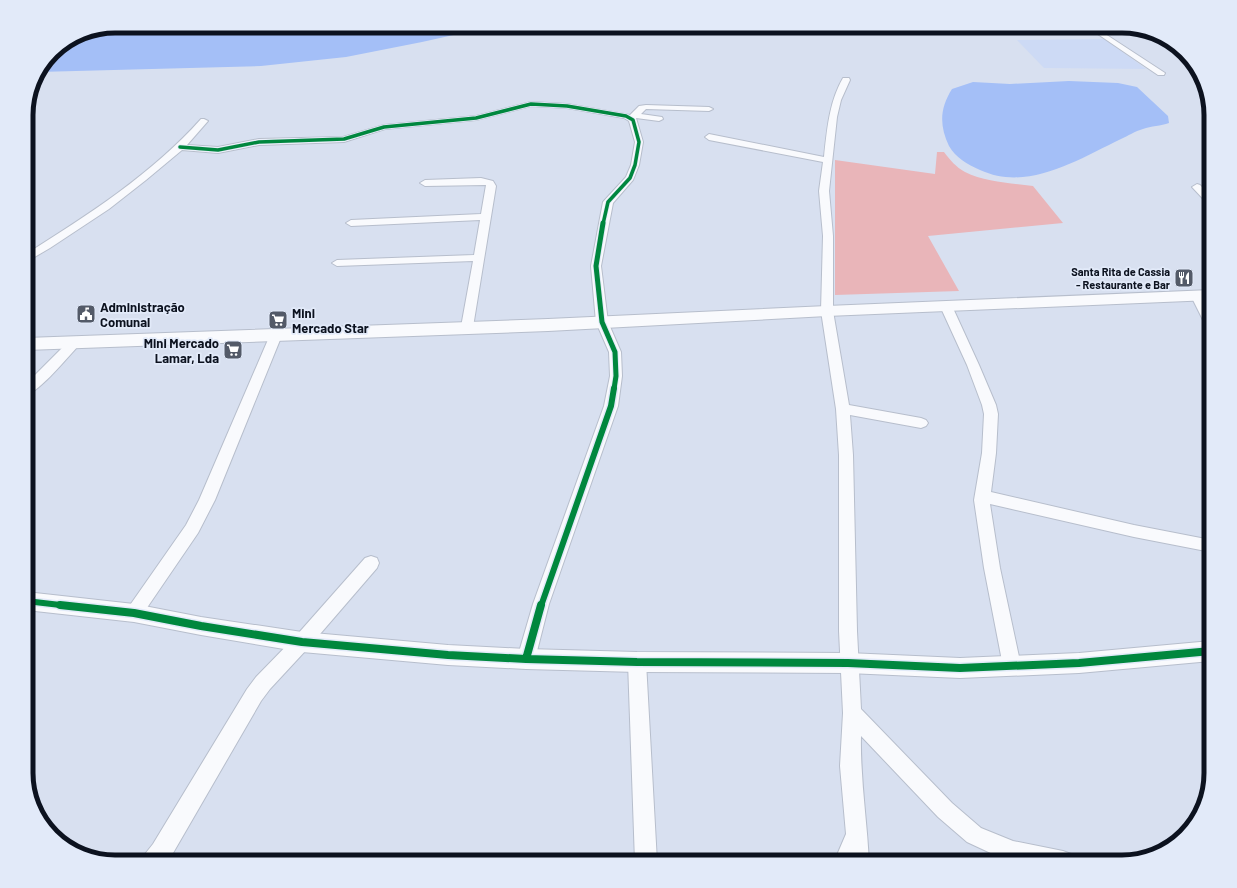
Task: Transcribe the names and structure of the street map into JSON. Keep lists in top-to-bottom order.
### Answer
{
  "places": {
    "restaurant": ["Santa Rita de Cassia - Restaurante e Bar"],
    "public building": ["Administração Comunal"],
    "supermarket": ["Mini Mercado Star", "Mini Mercado Lamar, Lda"]
  }
}
